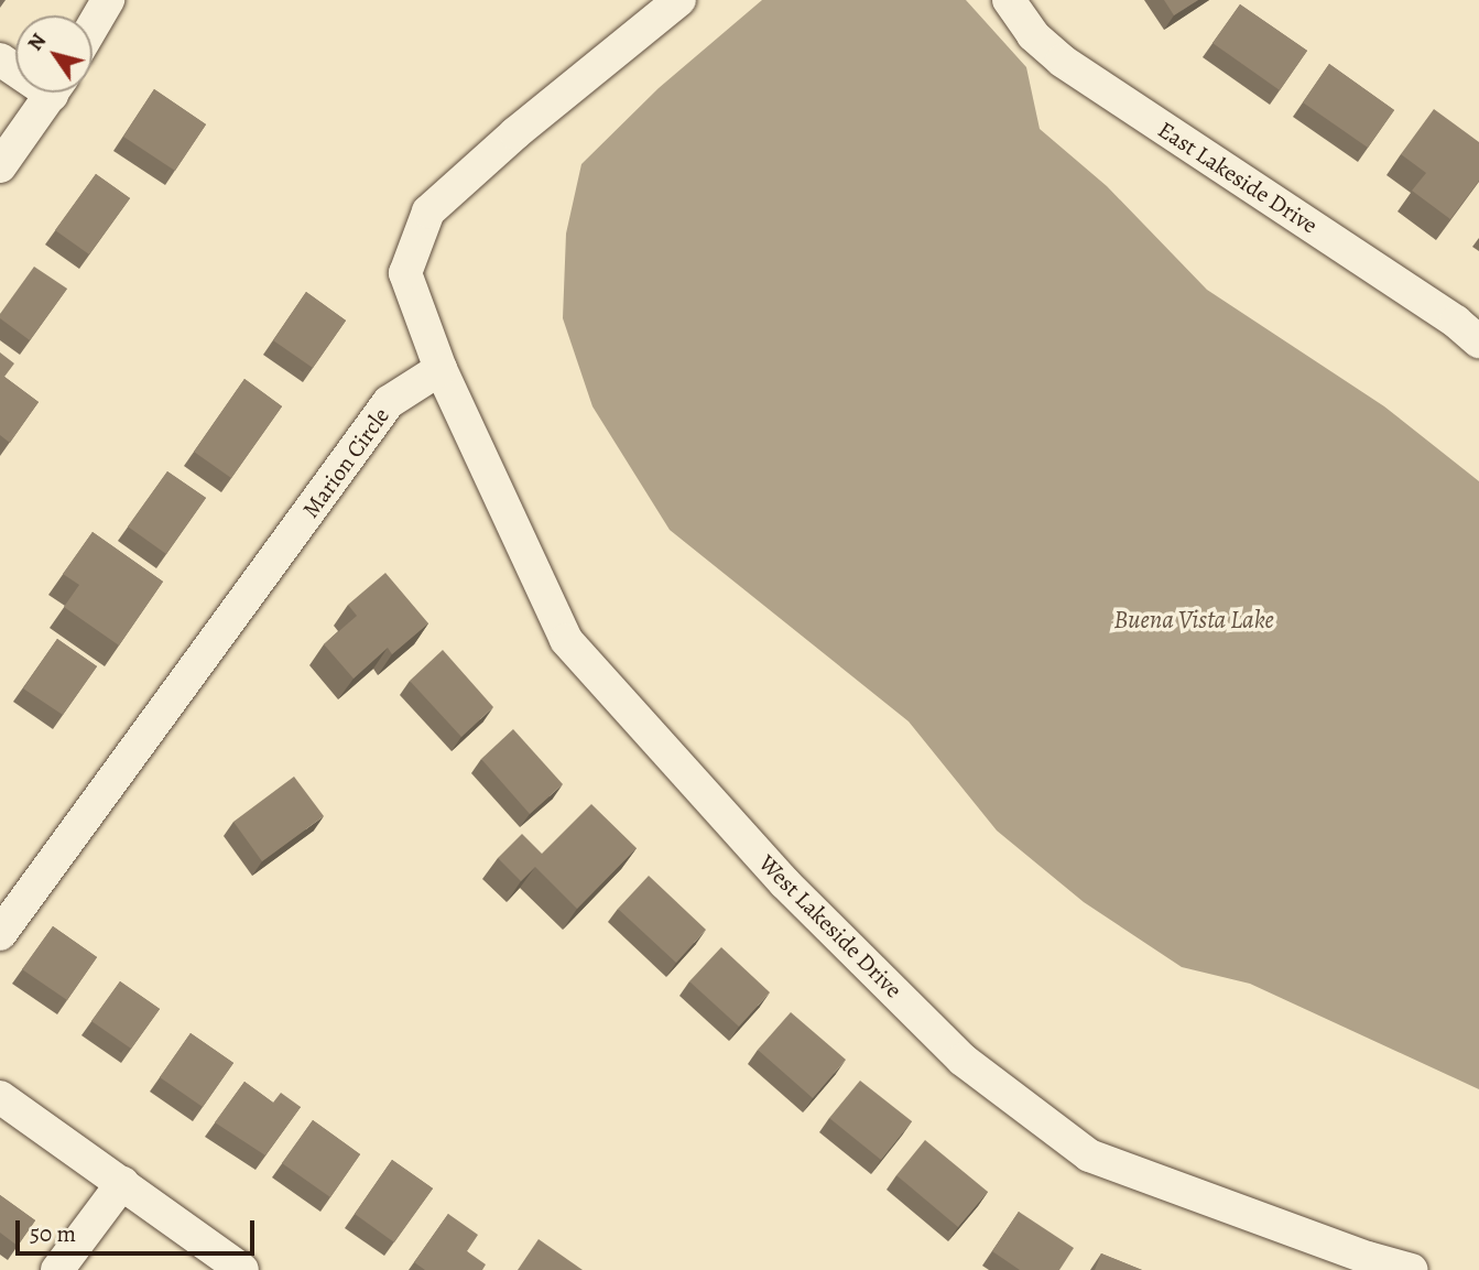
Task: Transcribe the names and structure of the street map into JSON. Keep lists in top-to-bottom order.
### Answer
{
  "streets": {
    "street": ["East Lakeside Drive", "Marion Circle", "West Lakeside Drive"]
  },
  "crossings": [
    ["Marion Circle", "West Lakeside Drive"]
  ],
  "water": ["Buena Vista Lake"],
  "scale_bar": "50 m",
  "north": "top left"
}
